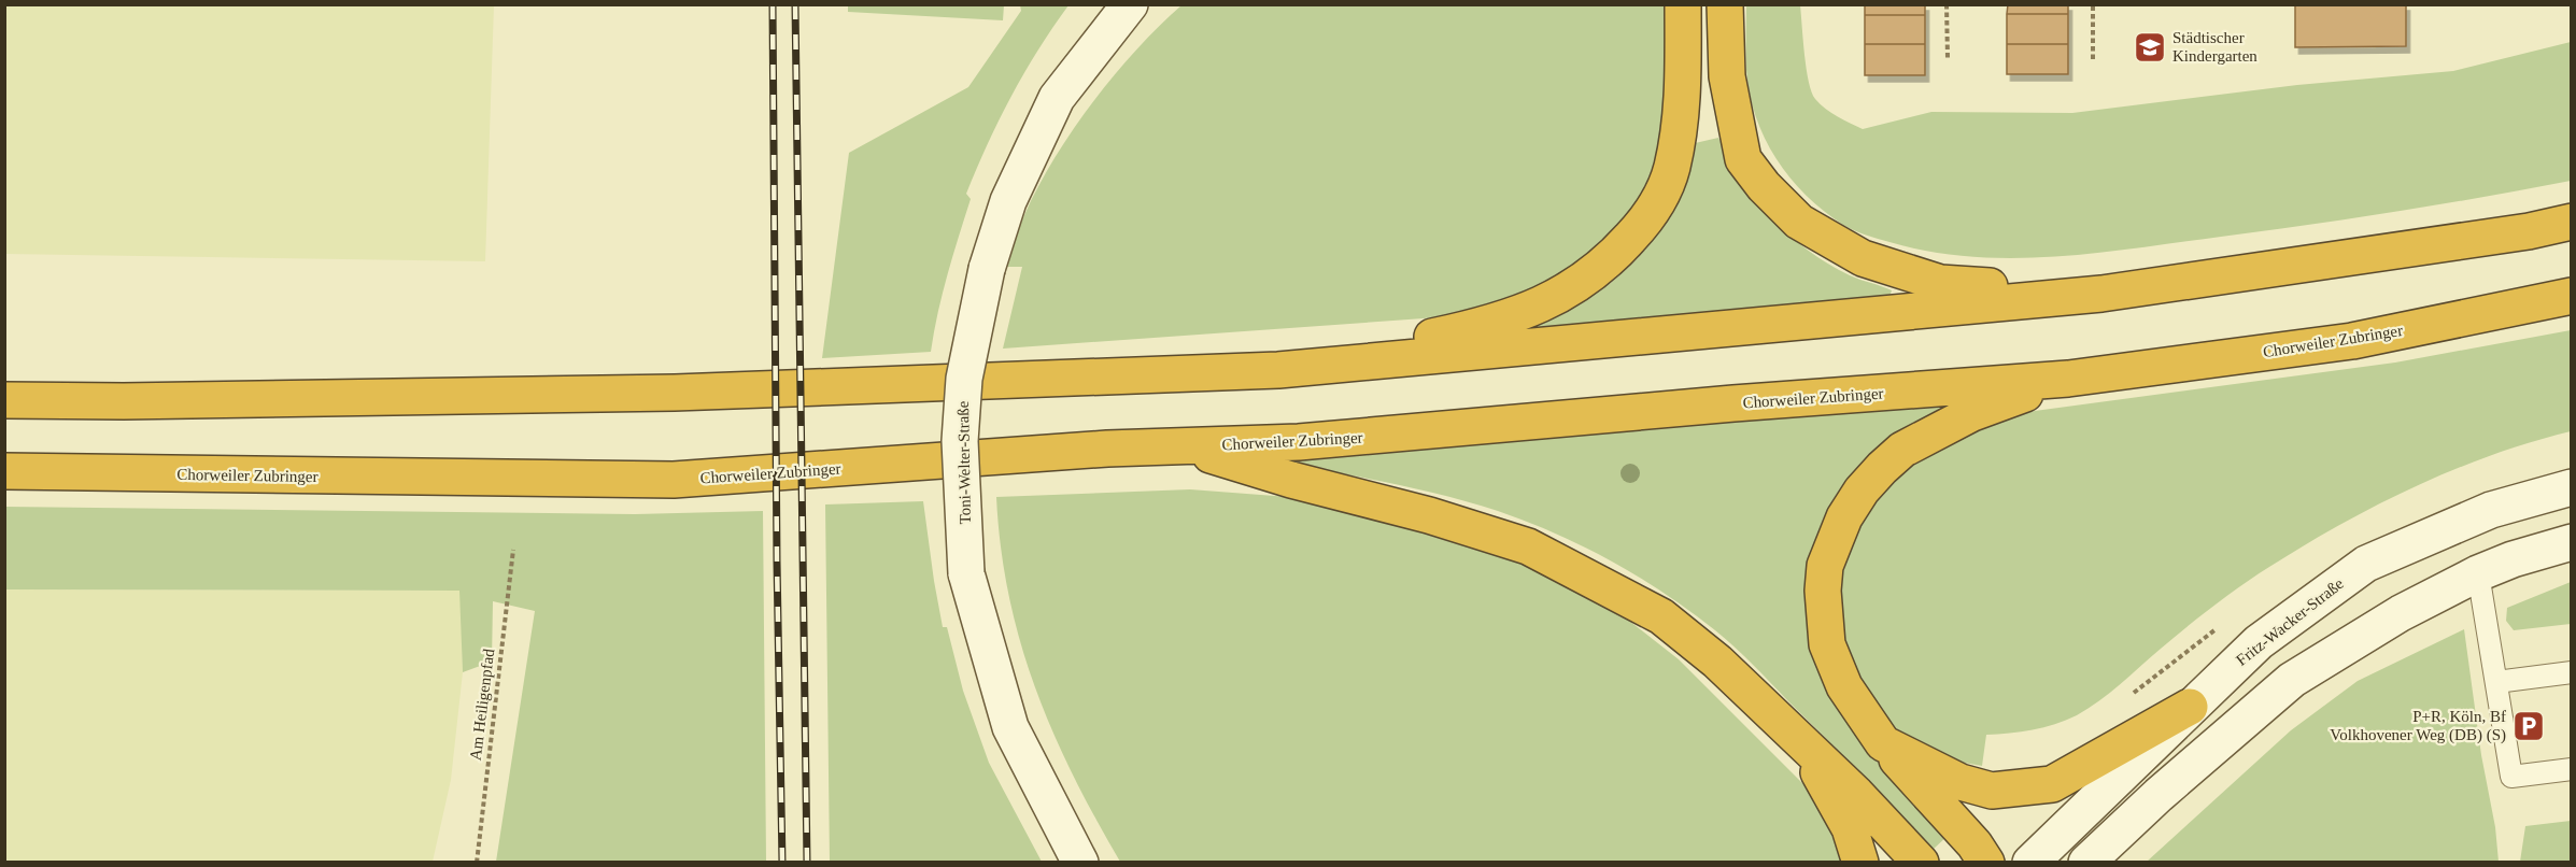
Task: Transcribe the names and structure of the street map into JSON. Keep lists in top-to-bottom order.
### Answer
{
  "streets": {
    "highway": ["Chorweiler Zubringer"],
    "street": ["Toni-Welter-Straße", "Fritz-Wacker-Straße"],
    "path": ["Am Heiligenpfad"]
  },
  "places": {
    "school or university": ["Städtischer Kindergarten"],
    "parking": ["P+R, Köln, Bf Volkhovener Weg (DB) (S)"]
  }
}
